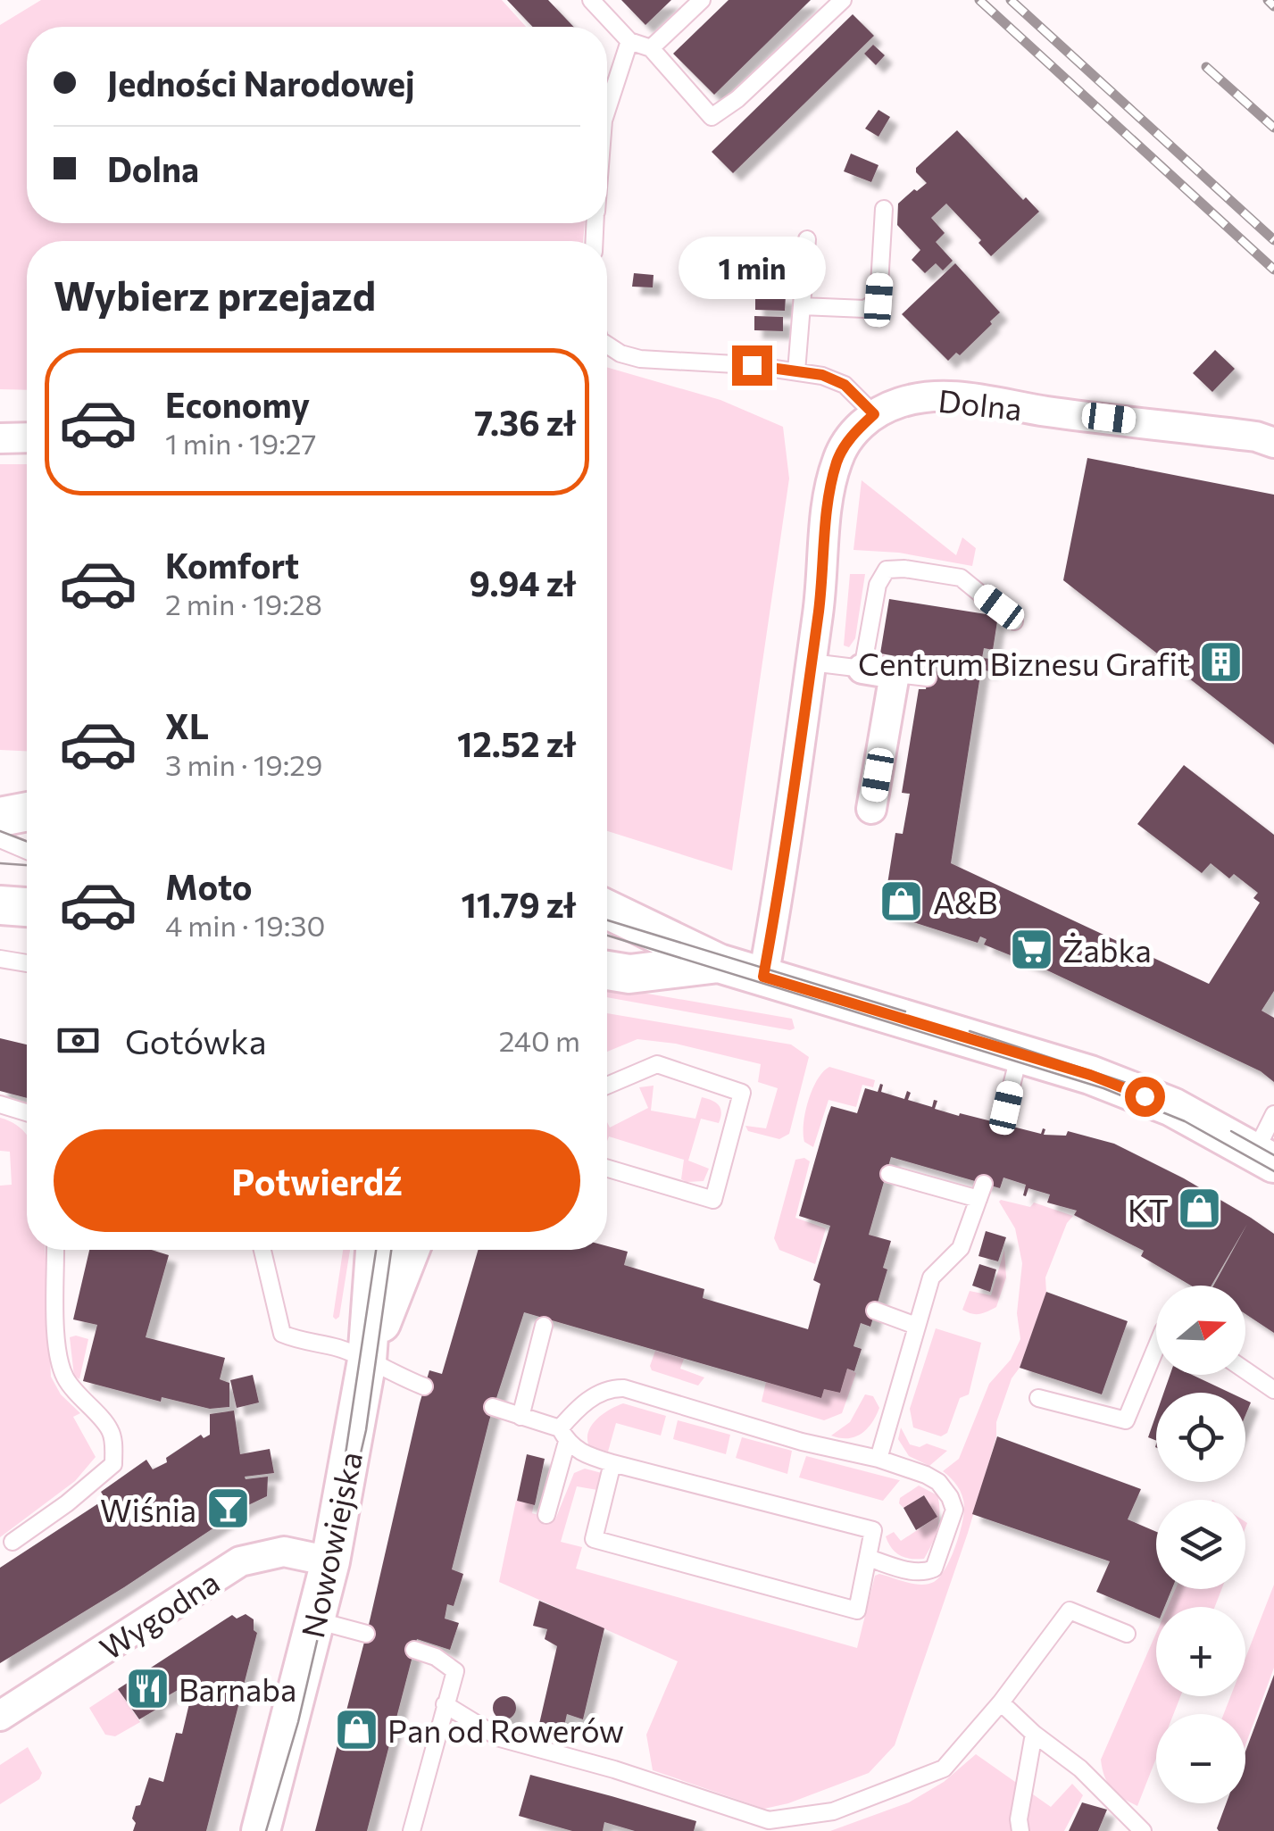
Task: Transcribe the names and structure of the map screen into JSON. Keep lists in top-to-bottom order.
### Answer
{
  "streets": {
    "street": ["Dolna", "Nowowiejska", "Wygodna"]
  },
  "crossings": [
    ["Nowowiejska", "Wygodna"]
  ],
  "places": {
    "building": ["Centrum Biznesu Grafit"],
    "shop": ["A&B", "KT", "Pan od Rowerów"],
    "supermarket": ["Żabka"],
    "bar": ["Wiśnia"],
    "restaurant": ["Barnaba"]
  },
  "north": "right",
  "page": {
    "banner": ["Jedności Narodowej", "Dolna"],
    "bubble": "1 min",
    "heading": "Wybierz przejazd",
    "list": [
      {
        "name": "Economy",
        "note": "1 min · 19:27",
        "value": "7.36 zł"
      },
      {
        "name": "Komfort",
        "note": "2 min · 19:28",
        "value": "9.94 zł"
      },
      {
        "name": "XL",
        "note": "3 min · 19:29",
        "value": "12.52 zł"
      },
      {
        "name": "Moto",
        "note": "4 min · 19:30",
        "value": "11.79 zł"
      }
    ],
    "pay": ["Gotówka", "240 m"],
    "buttons": "Potwierdź",
    "map_buttons": ["+", "−"]
  }
}
